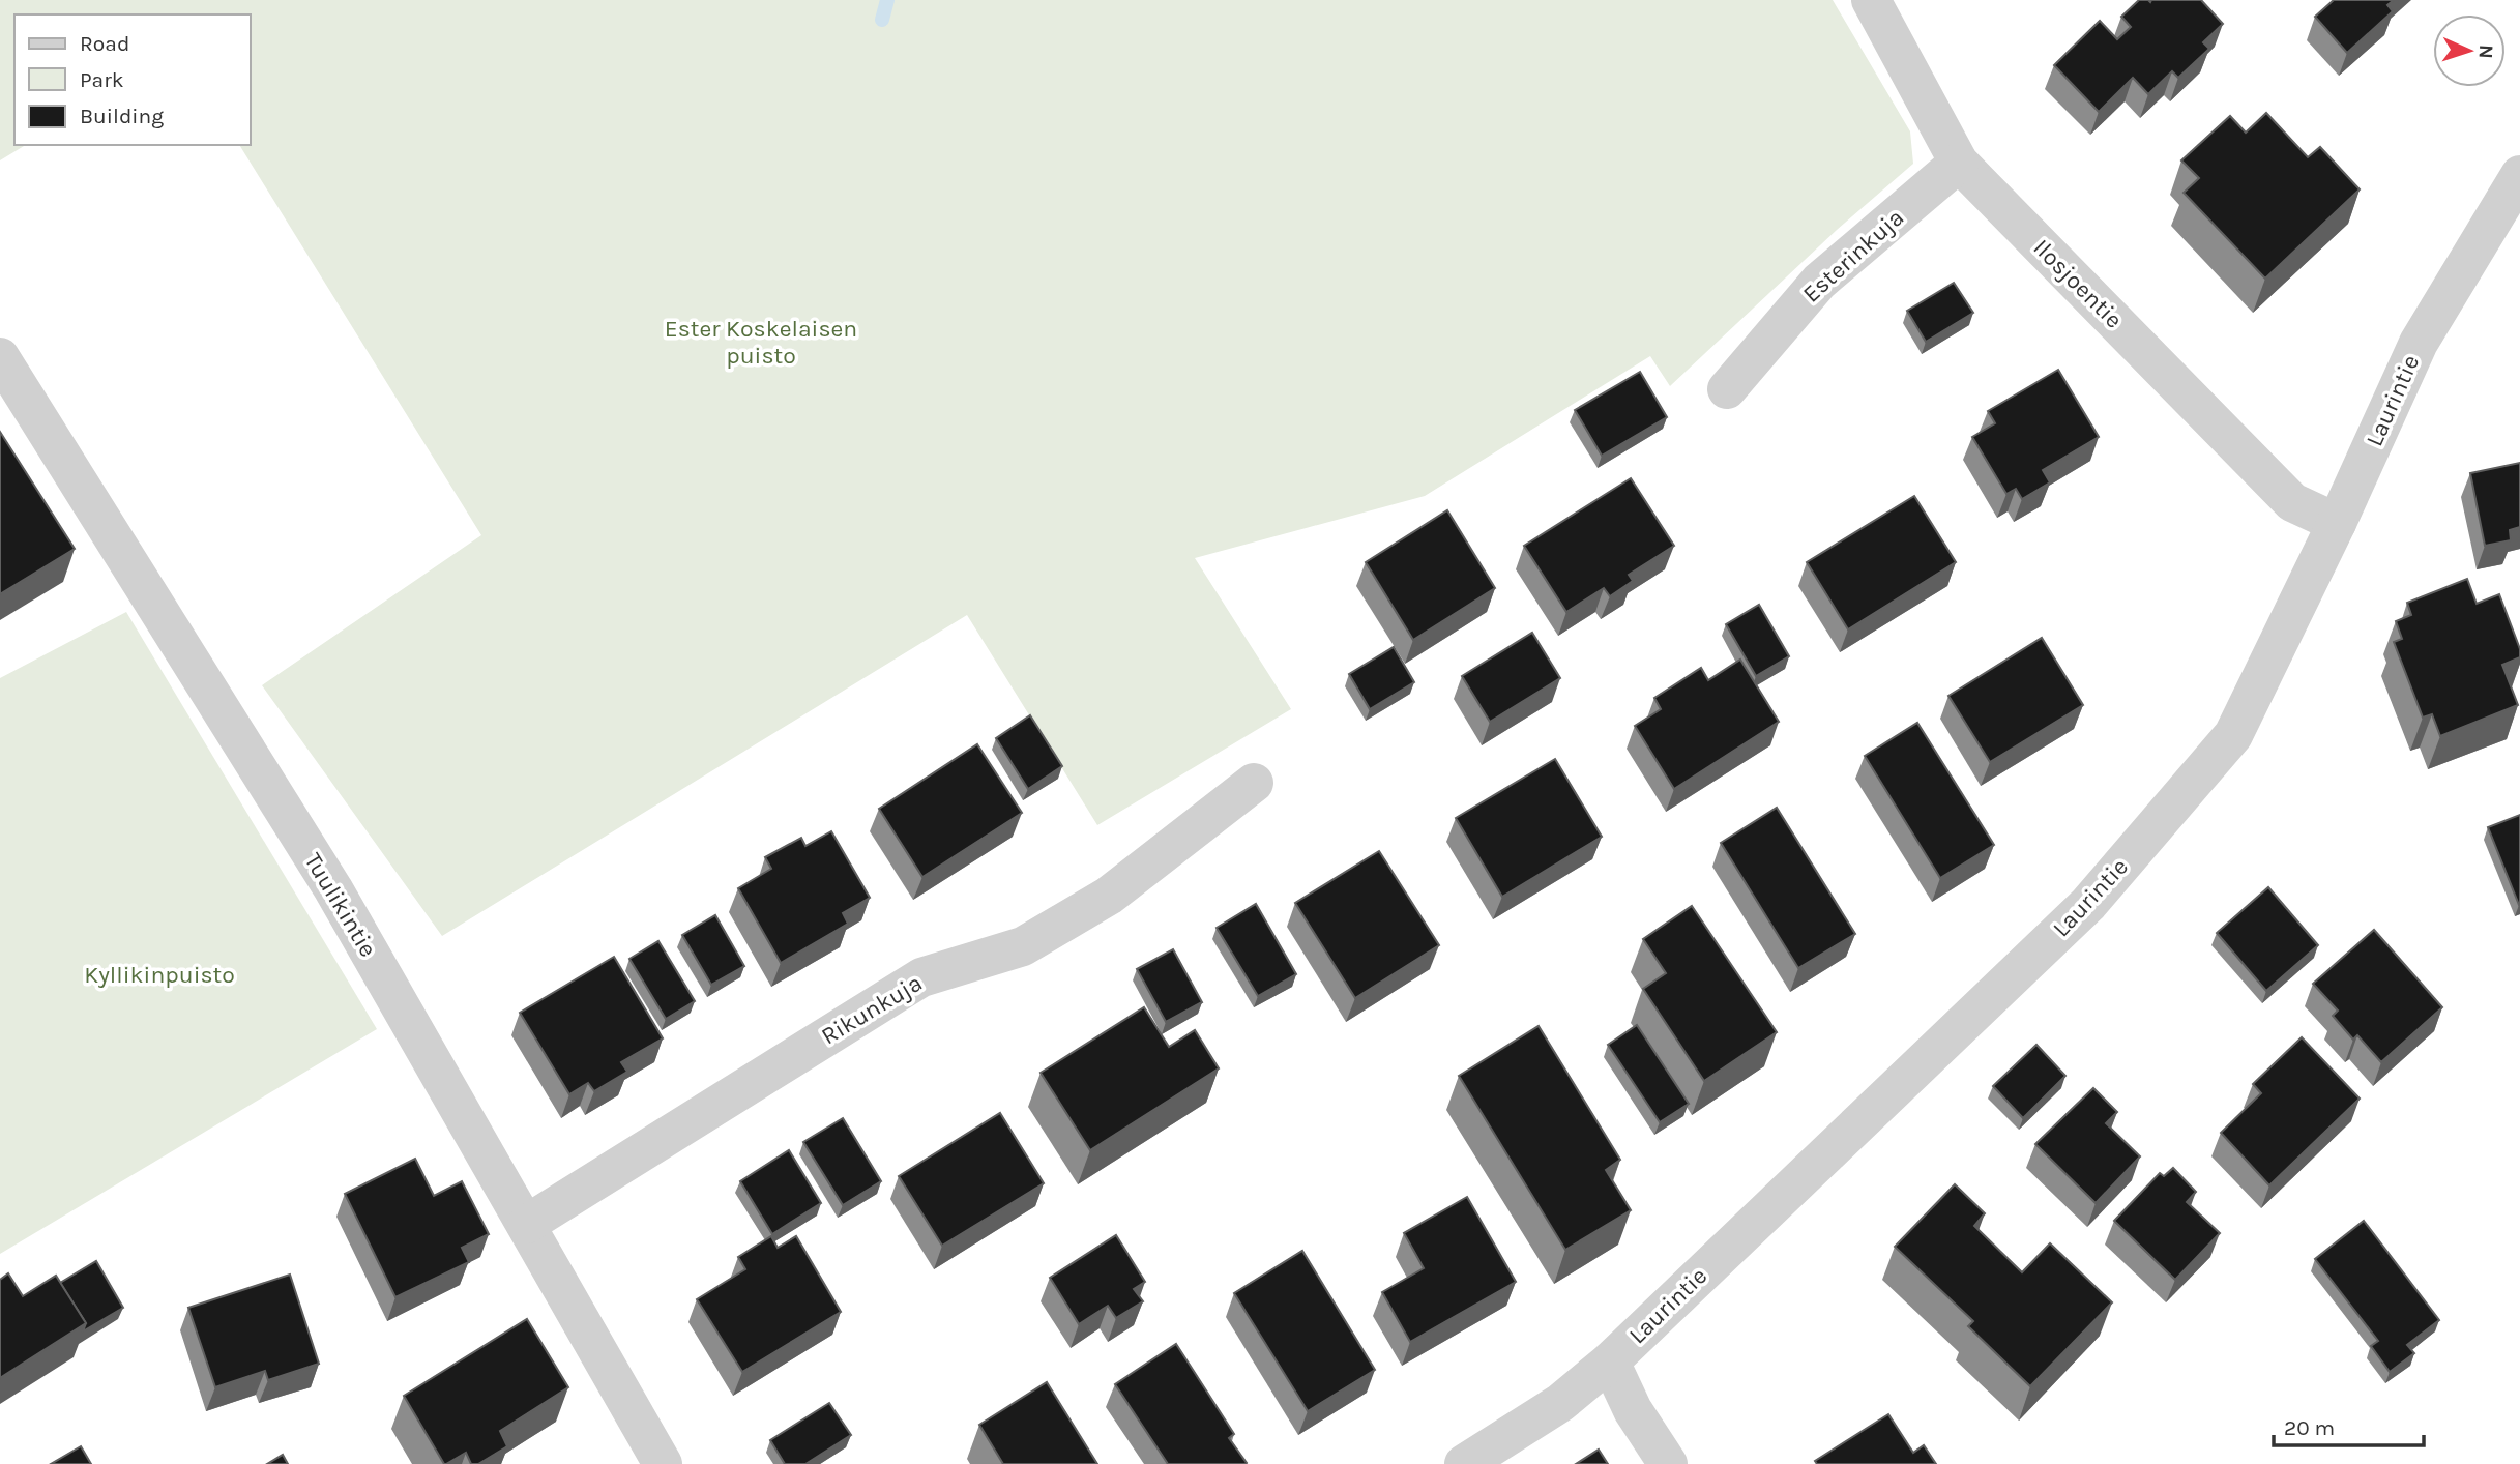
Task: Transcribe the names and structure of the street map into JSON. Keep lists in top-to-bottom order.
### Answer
{
  "streets": {
    "street": [
      "Esterinkuja",
      "Ilosjoentie",
      "Laurintie",
      "Tuulikintie",
      "Rikunkuja"
    ]
  },
  "crossings": [
    ["Esterinkuja", "Ilosjoentie"],
    ["Ilosjoentie", "Laurintie"],
    ["Tuulikintie", "Rikunkuja"]
  ],
  "parks": ["Ester Koskelaisen puisto", "Kyllikinpuisto"],
  "legend": ["Road", "Park", "Building"],
  "scale_bar": "20 m",
  "north": "right"
}
